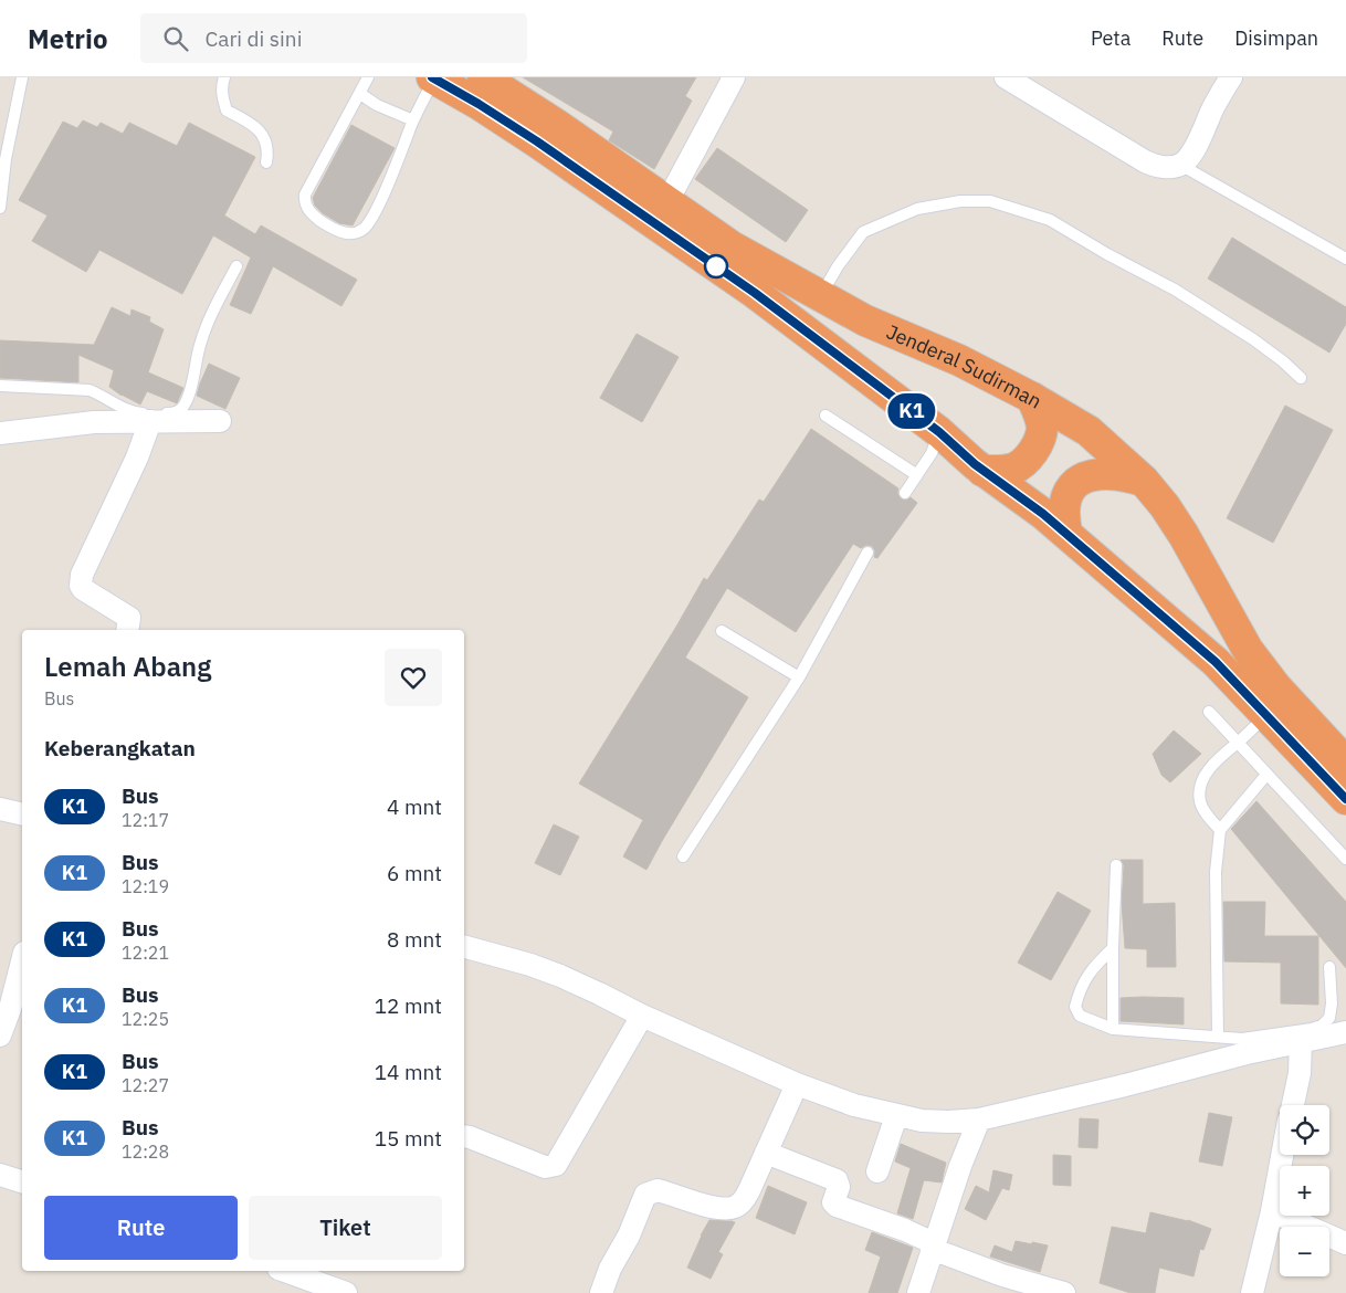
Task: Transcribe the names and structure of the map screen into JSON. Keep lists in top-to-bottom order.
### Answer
{
  "streets": {
    "highway": ["Jenderal Sudirman"]
  },
  "lines": ["bus line K1"],
  "page": {
    "header": "Metrio",
    "search": "Cari di sini",
    "nav": ["Peta", "Rute", "Disimpan"],
    "on_map": "K1",
    "heading": [
      ["Lemah Abang", "Bus"],
      "Keberangkatan"
    ],
    "list": [
      {
        "mark": "K1",
        "name": "Bus",
        "note": "12:17",
        "value": "4 mnt"
      },
      {
        "mark": "K1",
        "name": "Bus",
        "note": "12:19",
        "value": "6 mnt"
      },
      {
        "mark": "K1",
        "name": "Bus",
        "note": "12:21",
        "value": "8 mnt"
      },
      {
        "mark": "K1",
        "name": "Bus",
        "note": "12:25",
        "value": "12 mnt"
      },
      {
        "mark": "K1",
        "name": "Bus",
        "note": "12:27",
        "value": "14 mnt"
      },
      {
        "mark": "K1",
        "name": "Bus",
        "note": "12:28",
        "value": "15 mnt"
      }
    ],
    "map_buttons": ["+", "−"],
    "buttons": ["Rute", "Tiket"]
  }
}
